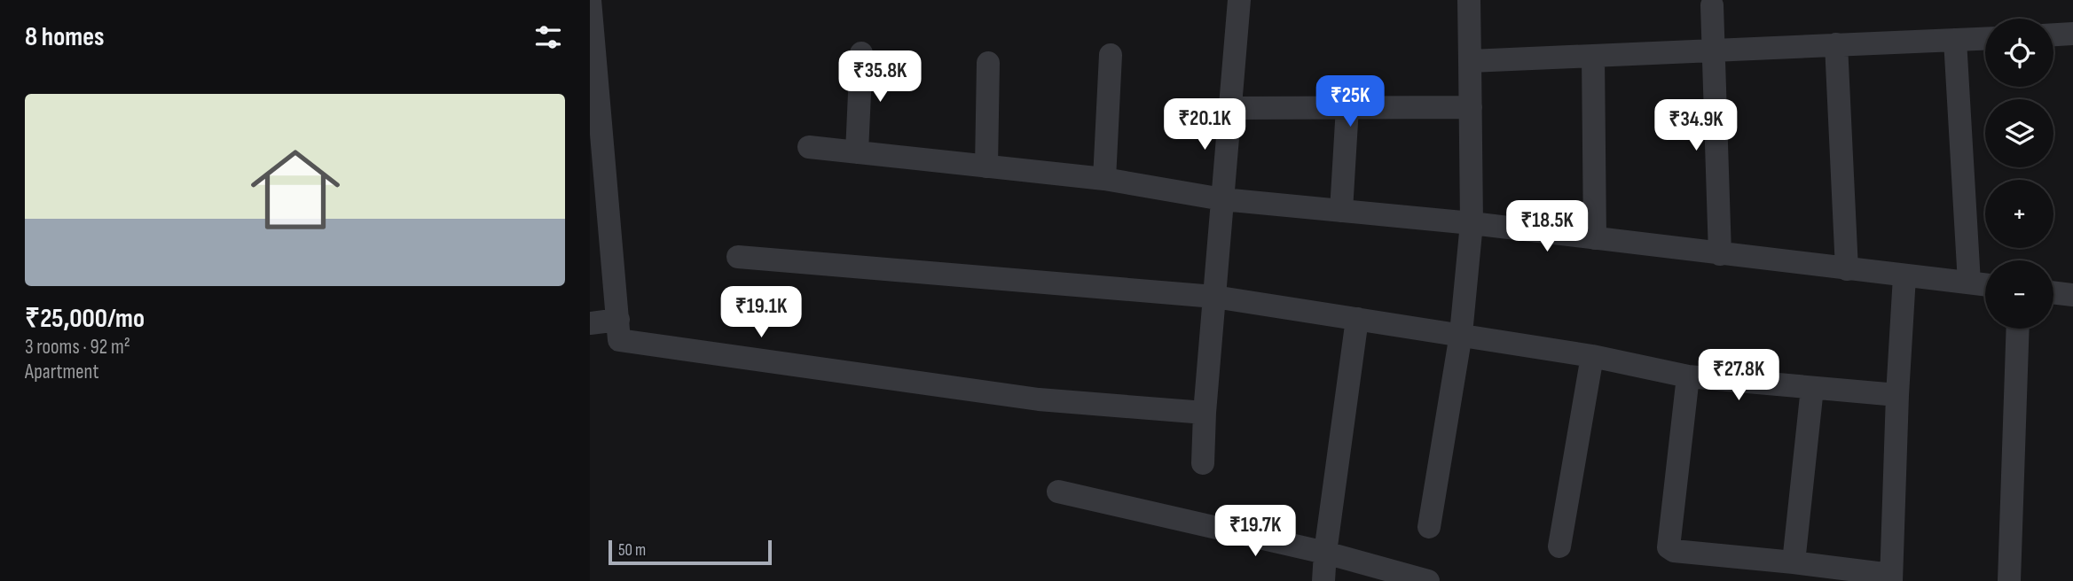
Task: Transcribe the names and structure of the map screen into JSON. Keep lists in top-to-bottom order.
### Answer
{
  "scale_bar": "50 m",
  "page": {
    "heading": "8 homes",
    "map_buttons": ["+", "−"],
    "price": [
      "₹35.8K",
      "₹25K",
      "₹20.1K",
      "₹34.9K",
      "₹18.5K",
      "₹19.1K",
      "₹27.8K",
      "₹19.7K"
    ],
    "list": [
      {
        "name": "₹25,000/mo",
        "note": "3 rooms · 92 m² · Apartment"
      }
    ],
    "scale": "50 m"
  }
}
